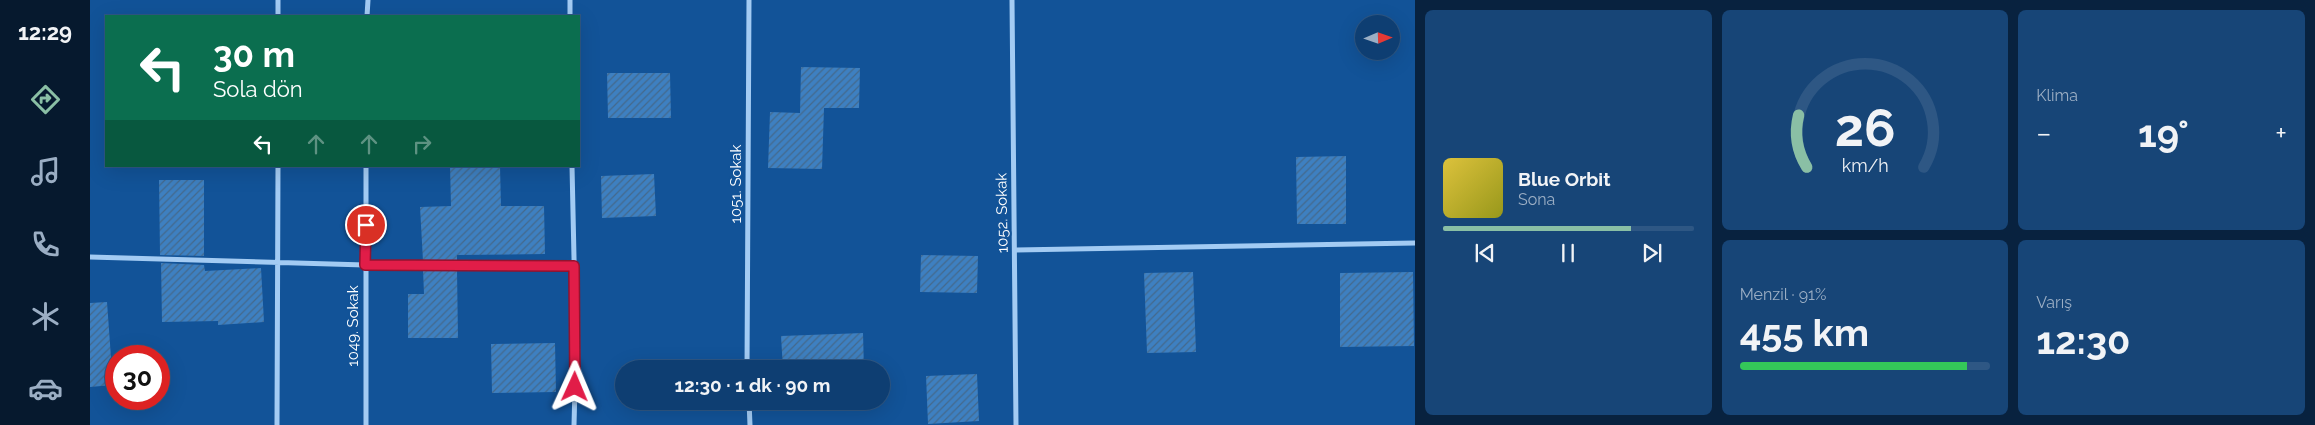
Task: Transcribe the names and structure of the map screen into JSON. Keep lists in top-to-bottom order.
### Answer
{
  "streets": {
    "street": ["1051. Sokak", "1052. Sokak", "1049. Sokak"]
  },
  "north": "right",
  "page": {
    "tabs": "12:29",
    "tile": [
      "Klima",
      ["Menzil · 91%", "455 km"],
      ["Varış", "12:30"]
    ],
    "turn": ["30 m", "Sola dön"],
    "heat": ["−", "19°", "+"],
    "song": ["Blue Orbit", "Sona"],
    "limit": "30",
    "trip": "12:30 · 1 dk · 90 m",
    "gauge": ["26", "km/h"]
  }
}
